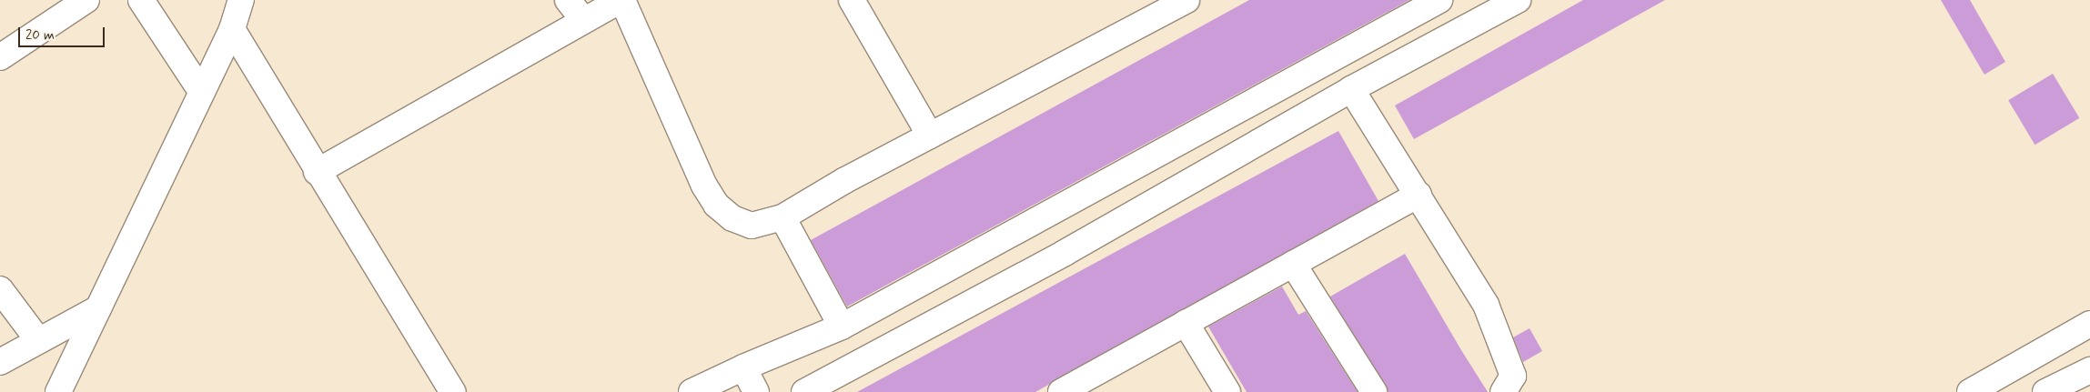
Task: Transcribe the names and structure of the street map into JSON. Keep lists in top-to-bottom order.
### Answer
{
  "scale_bar": "20 m"
}
